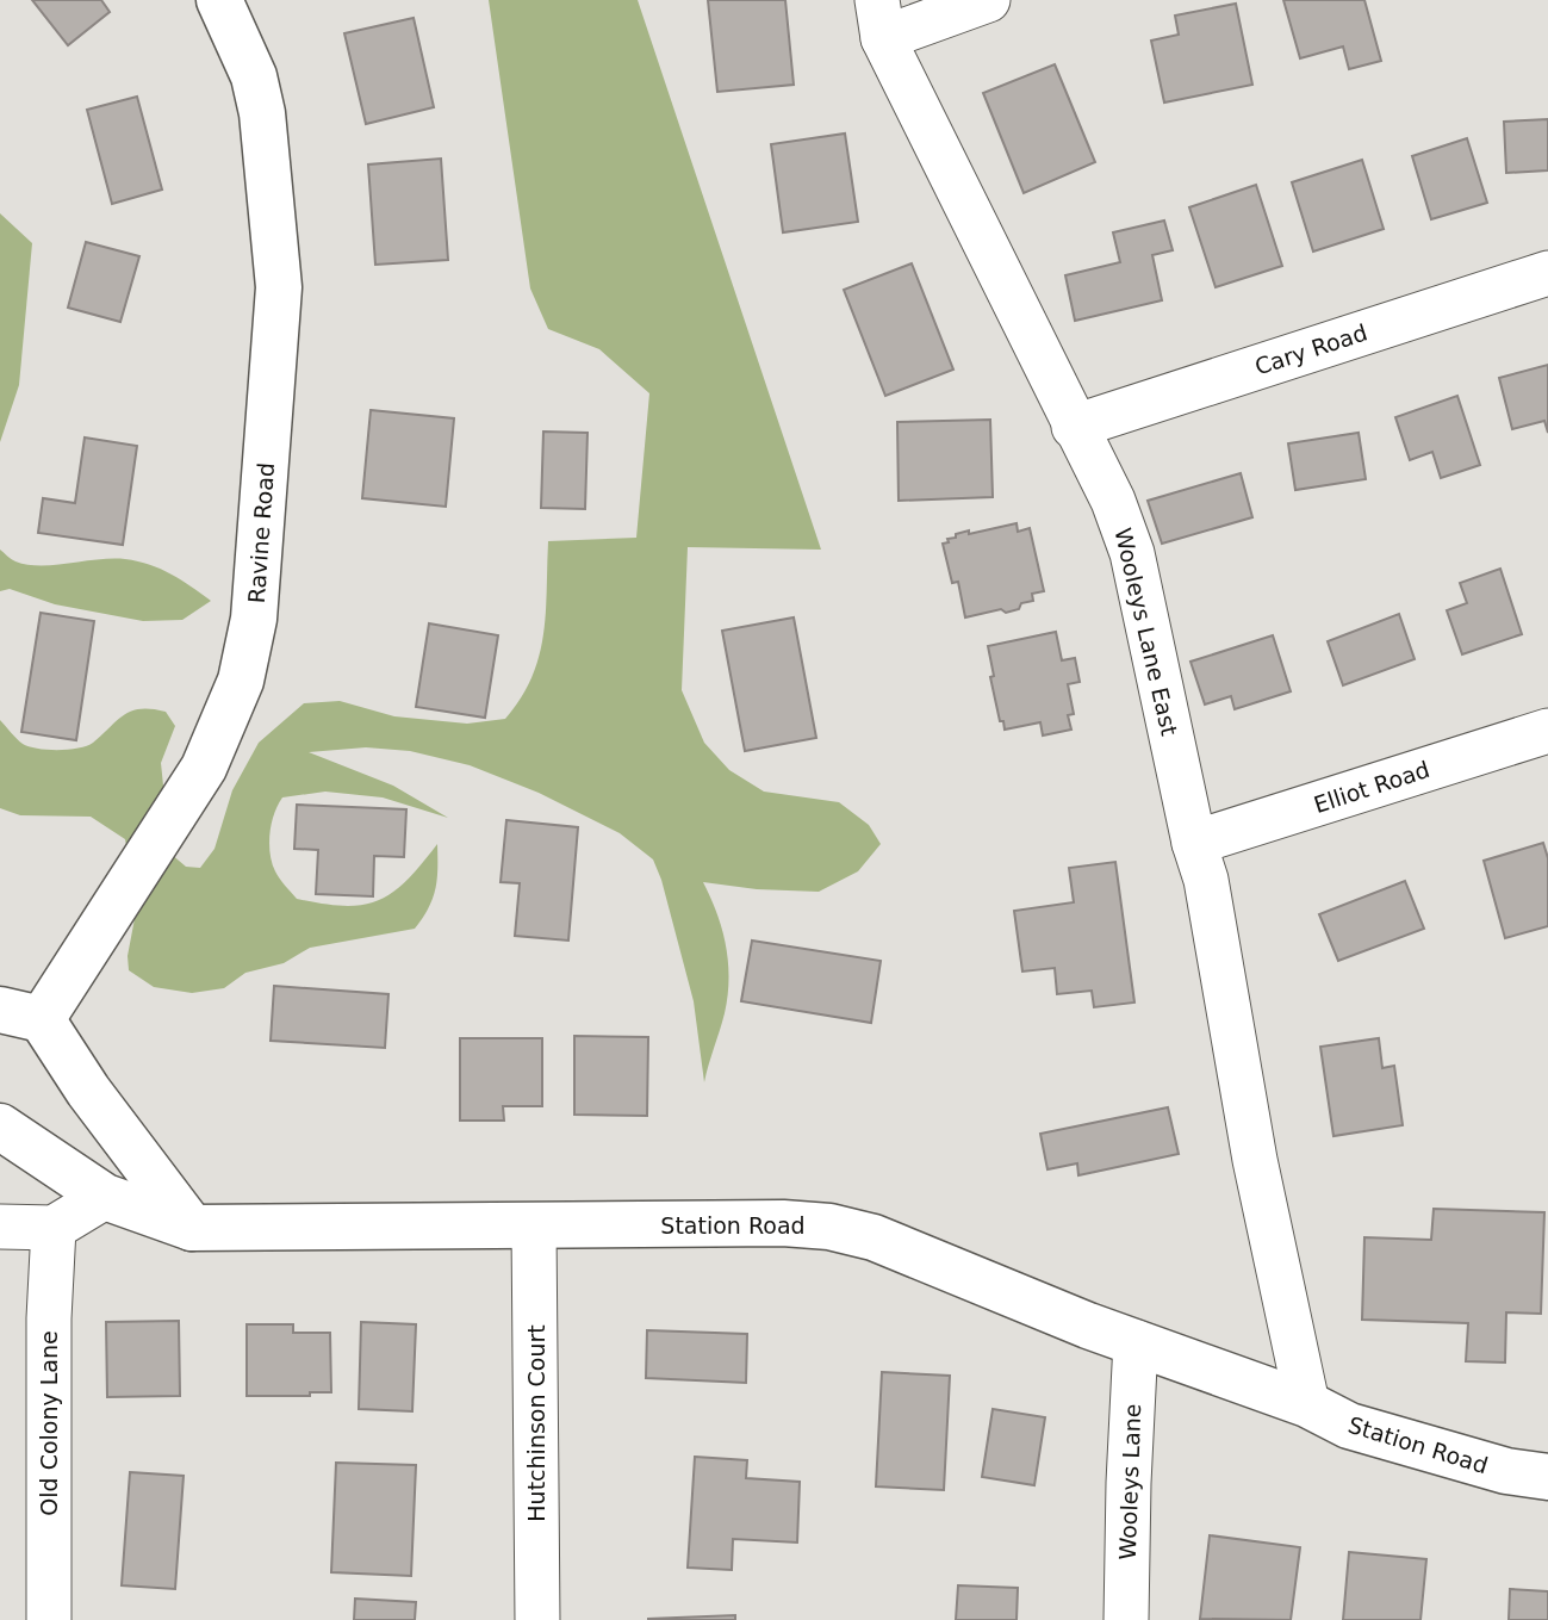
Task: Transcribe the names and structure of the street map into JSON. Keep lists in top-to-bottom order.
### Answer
{
  "streets": {
    "street": [
      "Cary Road",
      "Ravine Road",
      "Wooleys Lane East",
      "Elliot Road",
      "Station Road",
      "Old Colony Lane",
      "Hutchinson Court",
      "Wooleys Lane"
    ]
  },
  "crossings": [
    ["Cary Road", "Wooleys Lane East"],
    ["Wooleys Lane East", "Elliot Road"],
    ["Wooleys Lane East", "Station Road"],
    ["Station Road", "Hutchinson Court"],
    ["Station Road", "Wooleys Lane"]
  ]
}
